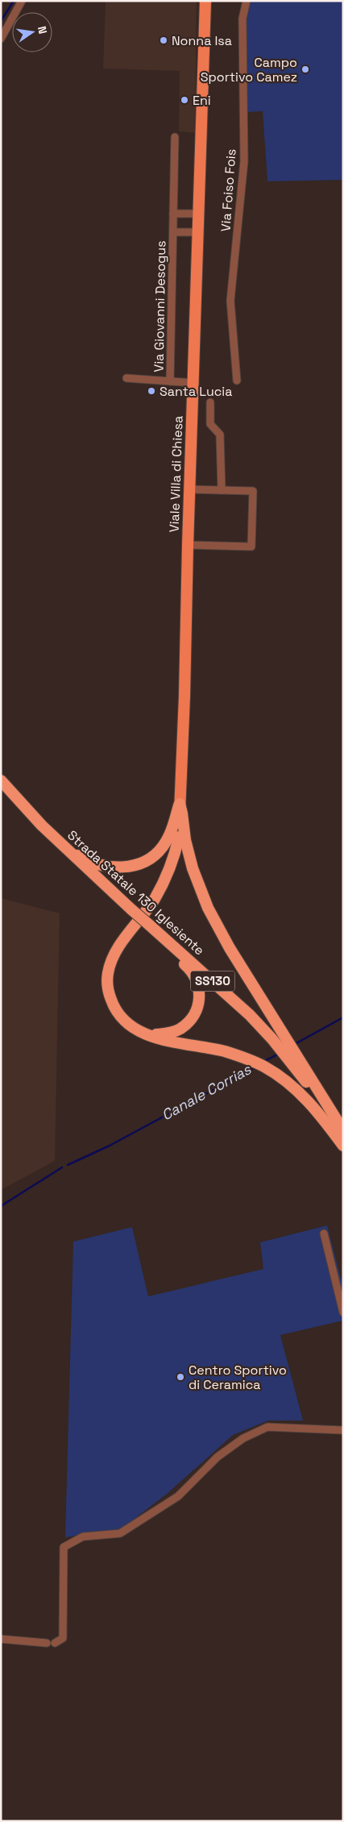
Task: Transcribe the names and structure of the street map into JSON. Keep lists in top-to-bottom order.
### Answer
{
  "streets": {
    "highway": ["Strada Statale 130 Iglesiente", "SS130"],
    "main road": ["Viale Villa di Chiesa"],
    "street": ["Via Foiso Fois", "Via Giovanni Desogus"]
  },
  "crossings": [
    ["Via Giovanni Desogus", "Viale Villa di Chiesa"]
  ],
  "water": ["Canale Corrias"],
  "places": [
    "Nonna Isa",
    "Campo Sportivo Camez",
    "Eni",
    "Santa Lucia",
    "Centro Sportivo di Ceramica"
  ],
  "north": "right"
}
